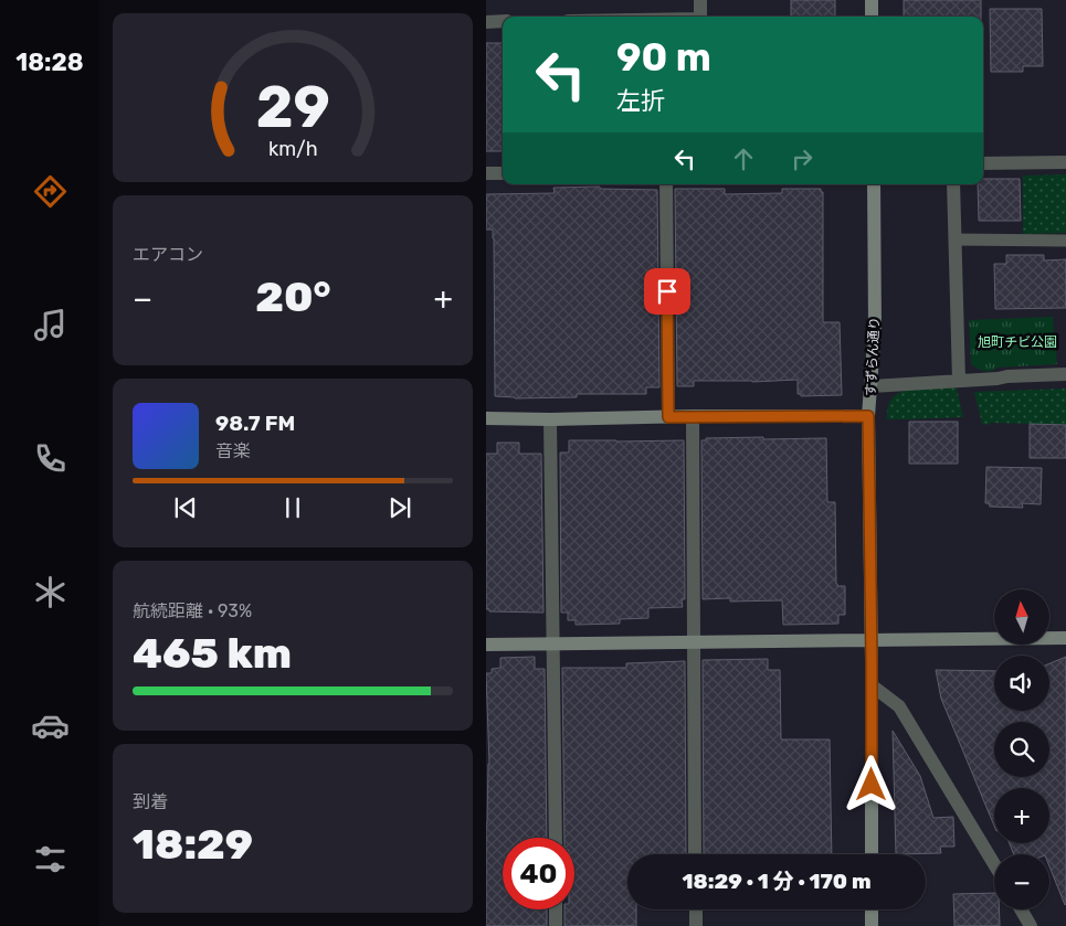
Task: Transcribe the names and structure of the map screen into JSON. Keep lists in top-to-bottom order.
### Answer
{
  "streets": {
    "street": ["すずらん通り"]
  },
  "parks": ["旭町チビ公園"],
  "north": "top",
  "page": {
    "tabs": "18:28",
    "turn": ["90 m", "左折"],
    "tile": [
      "エアコン",
      ["航続距離 · 93%", "465 km"],
      ["到着", "18:29"]
    ],
    "heat": ["−", "20°", "+"],
    "song": ["98.7 FM", "音楽"],
    "map_buttons": ["+", "−"],
    "limit": "40",
    "trip": "18:29 · 1 分 · 170 m",
    "gauge": ["29", "km/h"]
  }
}
